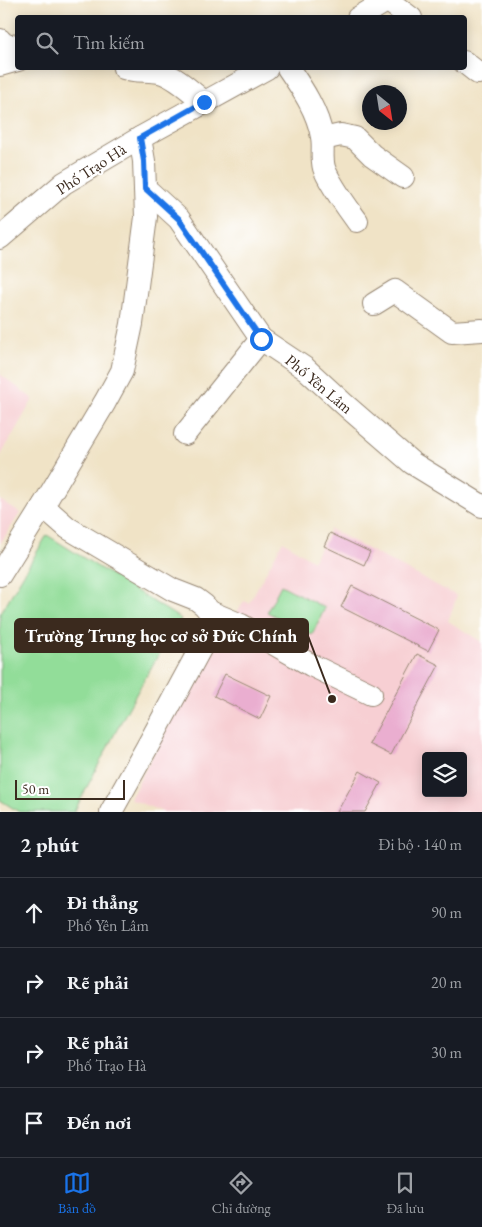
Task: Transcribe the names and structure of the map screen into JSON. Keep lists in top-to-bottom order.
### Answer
{
  "streets": {
    "street": ["Phố Trạo Hà", "Phố Yên Lâm"]
  },
  "places": ["Trường Trung học cơ sở Đức Chính"],
  "scale_bar": "50 m",
  "north": "bottom right",
  "page": {
    "search": "Tìm kiếm",
    "scale": "50 m",
    "heading": ["2 phút", "Đi bộ · 140 m"],
    "list": [
      ["Đi thẳng", "Phố Yên Lâm", "90 m"],
      ["Rẽ phải", "20 m"],
      ["Rẽ phải", "Phố Trạo Hà", "30 m"],
      "Đến nơi"
    ],
    "nav": ["Bản đồ", "Chỉ đường", "Đã lưu"]
  }
}
